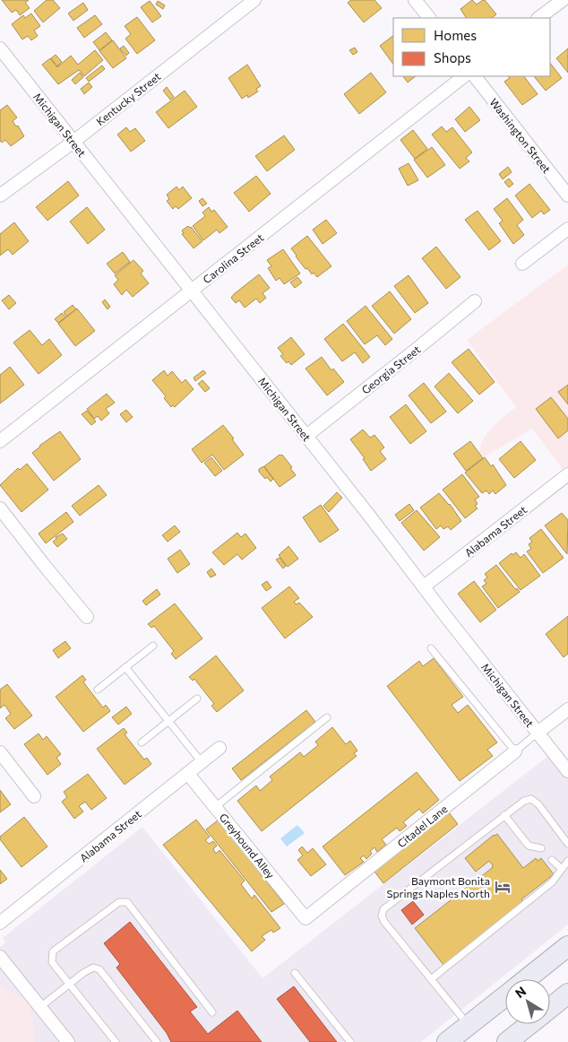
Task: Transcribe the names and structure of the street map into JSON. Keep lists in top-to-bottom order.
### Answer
{
  "streets": {
    "street": [
      "Kentucky Street",
      "Michigan Street",
      "Washington Street",
      "Carolina Street",
      "Georgia Street",
      "Alabama Street",
      "Citadel Lane",
      "Greyhound Alley"
    ]
  },
  "crossings": [
    ["Kentucky Street", "Michigan Street"],
    ["Michigan Street", "Carolina Street"],
    ["Michigan Street", "Georgia Street"],
    ["Michigan Street", "Alabama Street"],
    ["Michigan Street", "Citadel Lane"],
    ["Alabama Street", "Greyhound Alley"],
    ["Citadel Lane", "Greyhound Alley"]
  ],
  "places": {
    "hotel": ["Baymont Bonita Springs Naples North"]
  },
  "legend": ["Homes", "Shops"],
  "north": "top left"
}
